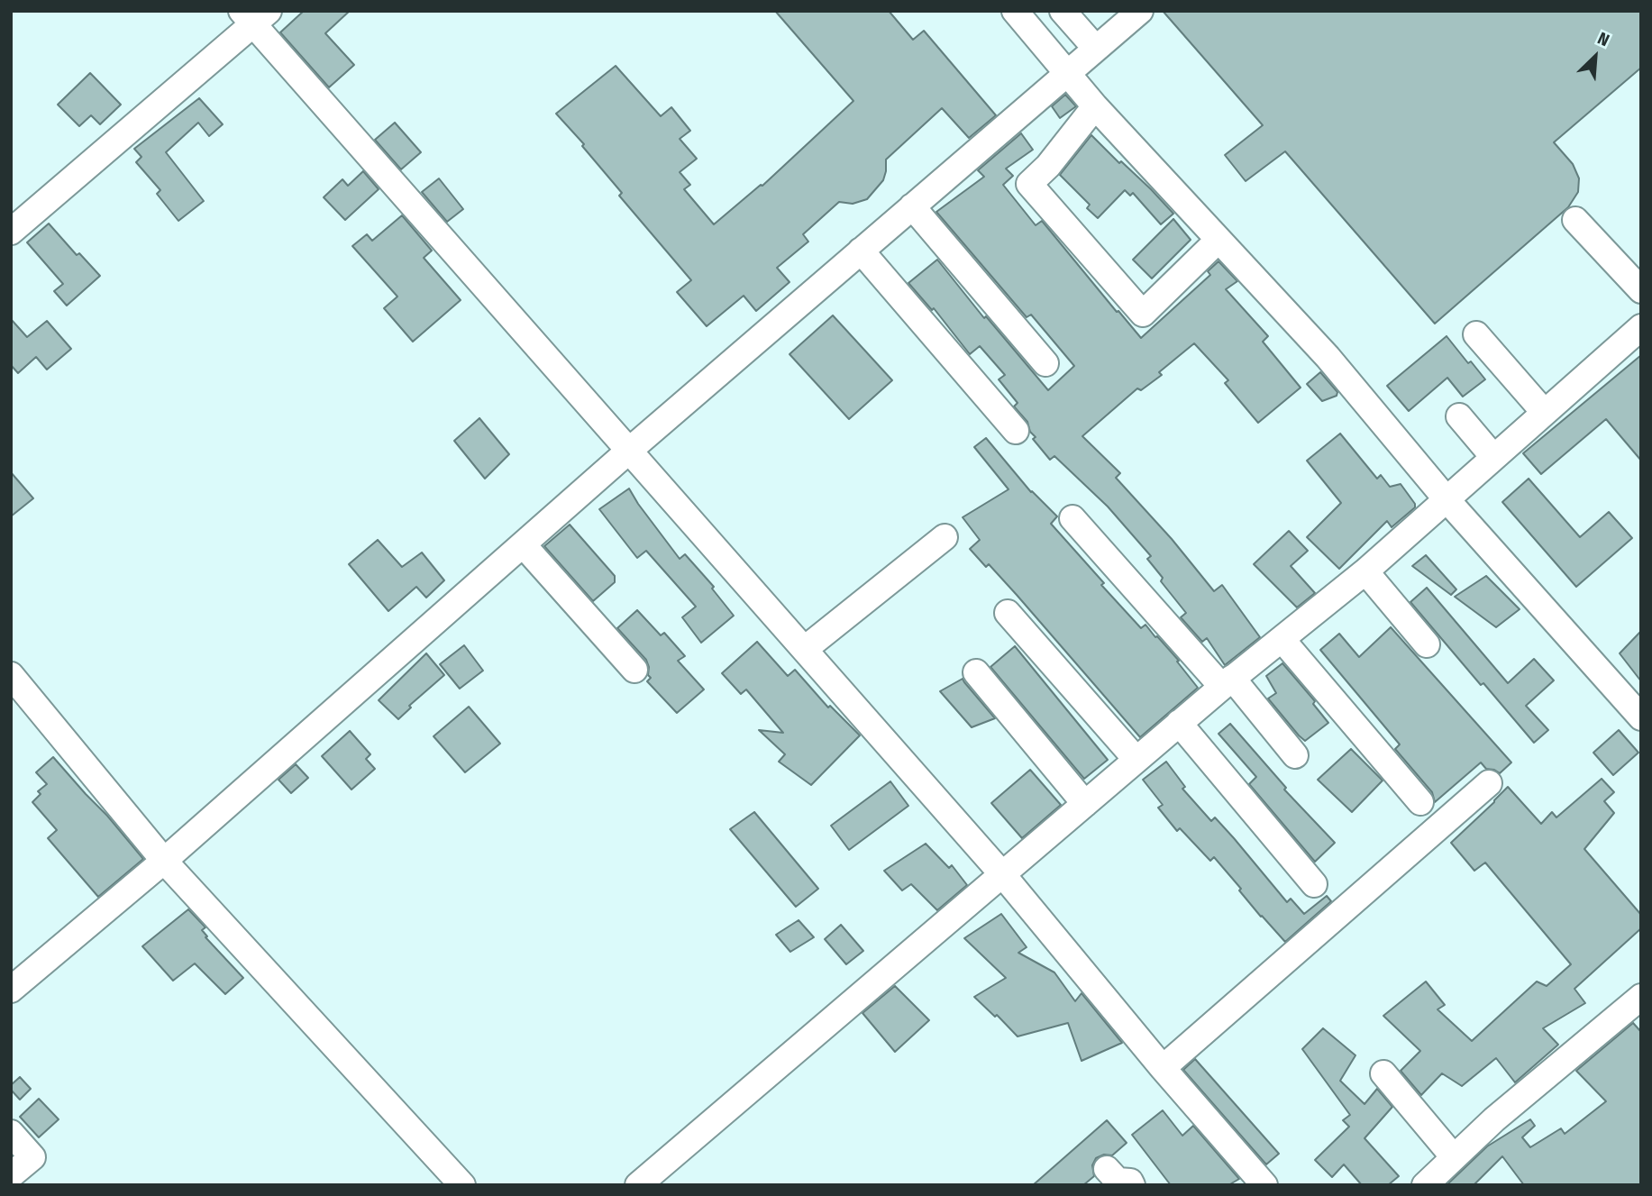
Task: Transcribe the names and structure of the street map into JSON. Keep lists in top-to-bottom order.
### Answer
{
  "north": "top right"
}
